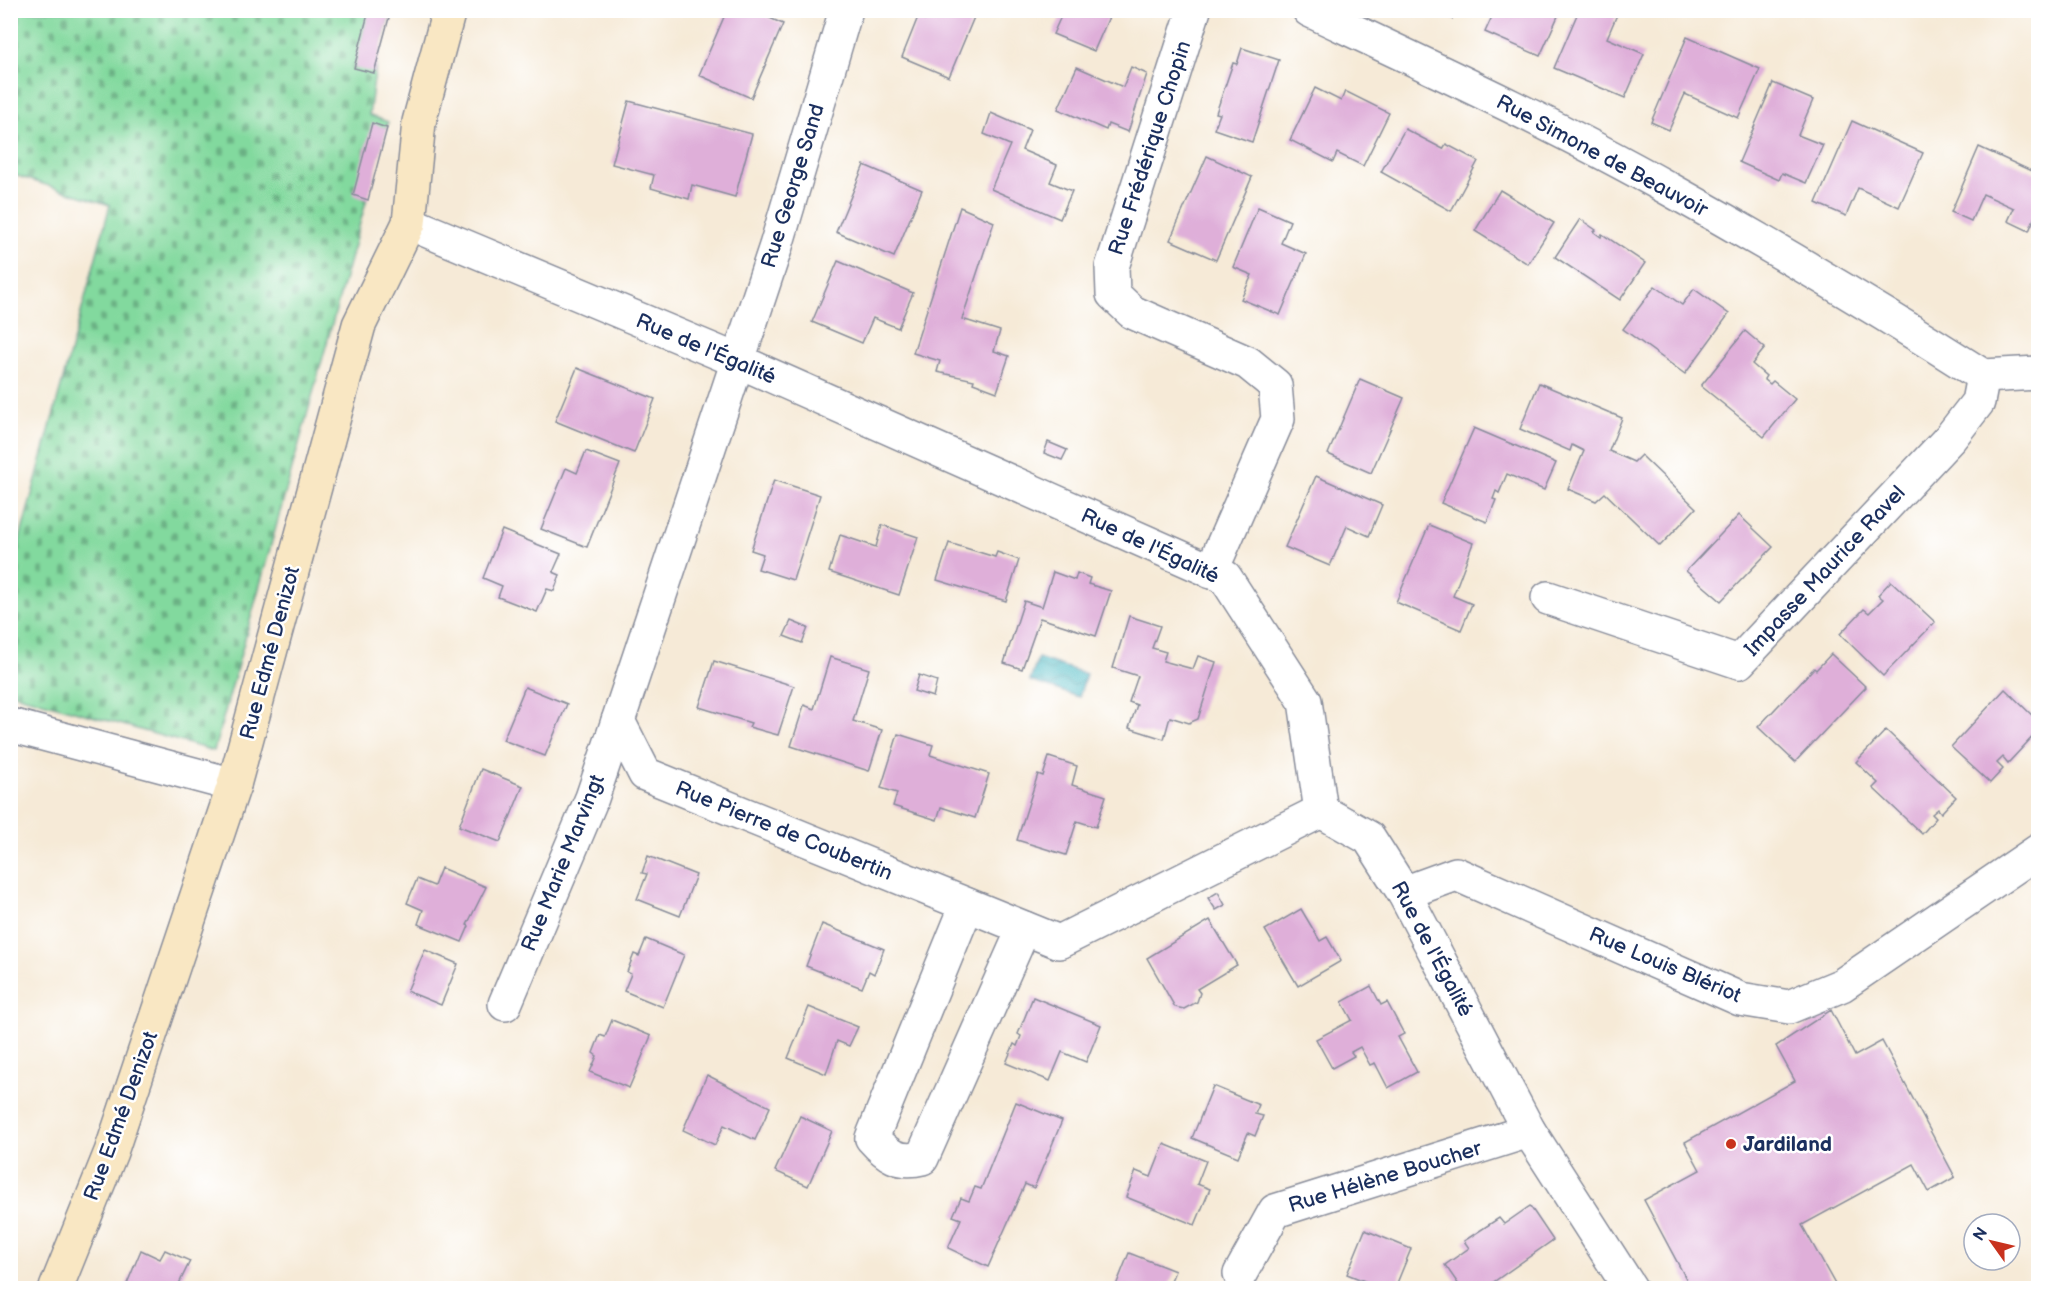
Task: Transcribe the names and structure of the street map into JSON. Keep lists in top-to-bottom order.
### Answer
{
  "streets": {
    "street": [
      "Rue Frédérique Chopin",
      "Rue Simone de Beauvoir",
      "Rue George Sand",
      "Rue de l'Égalité",
      "Impasse Maurice Ravel",
      "Rue Edmé Denizot",
      "Rue Pierre de Coubertin",
      "Rue Marie Marvingt",
      "Rue Louis Blériot",
      "Rue Hélène Boucher"
    ]
  },
  "crossings": [
    ["Rue Frédérique Chopin", "Rue de l'Égalité"],
    ["Rue Simone de Beauvoir", "Impasse Maurice Ravel"],
    ["Rue George Sand", "Rue de l'Égalité"],
    ["Rue de l'Égalité", "Rue Edmé Denizot"],
    ["Rue de l'Égalité", "Rue Pierre de Coubertin"],
    ["Rue de l'Égalité", "Rue Louis Blériot"],
    ["Rue de l'Égalité", "Rue Hélène Boucher"],
    ["Rue Pierre de Coubertin", "Rue Marie Marvingt"]
  ],
  "places": ["Jardiland"],
  "north": "top left"
}
